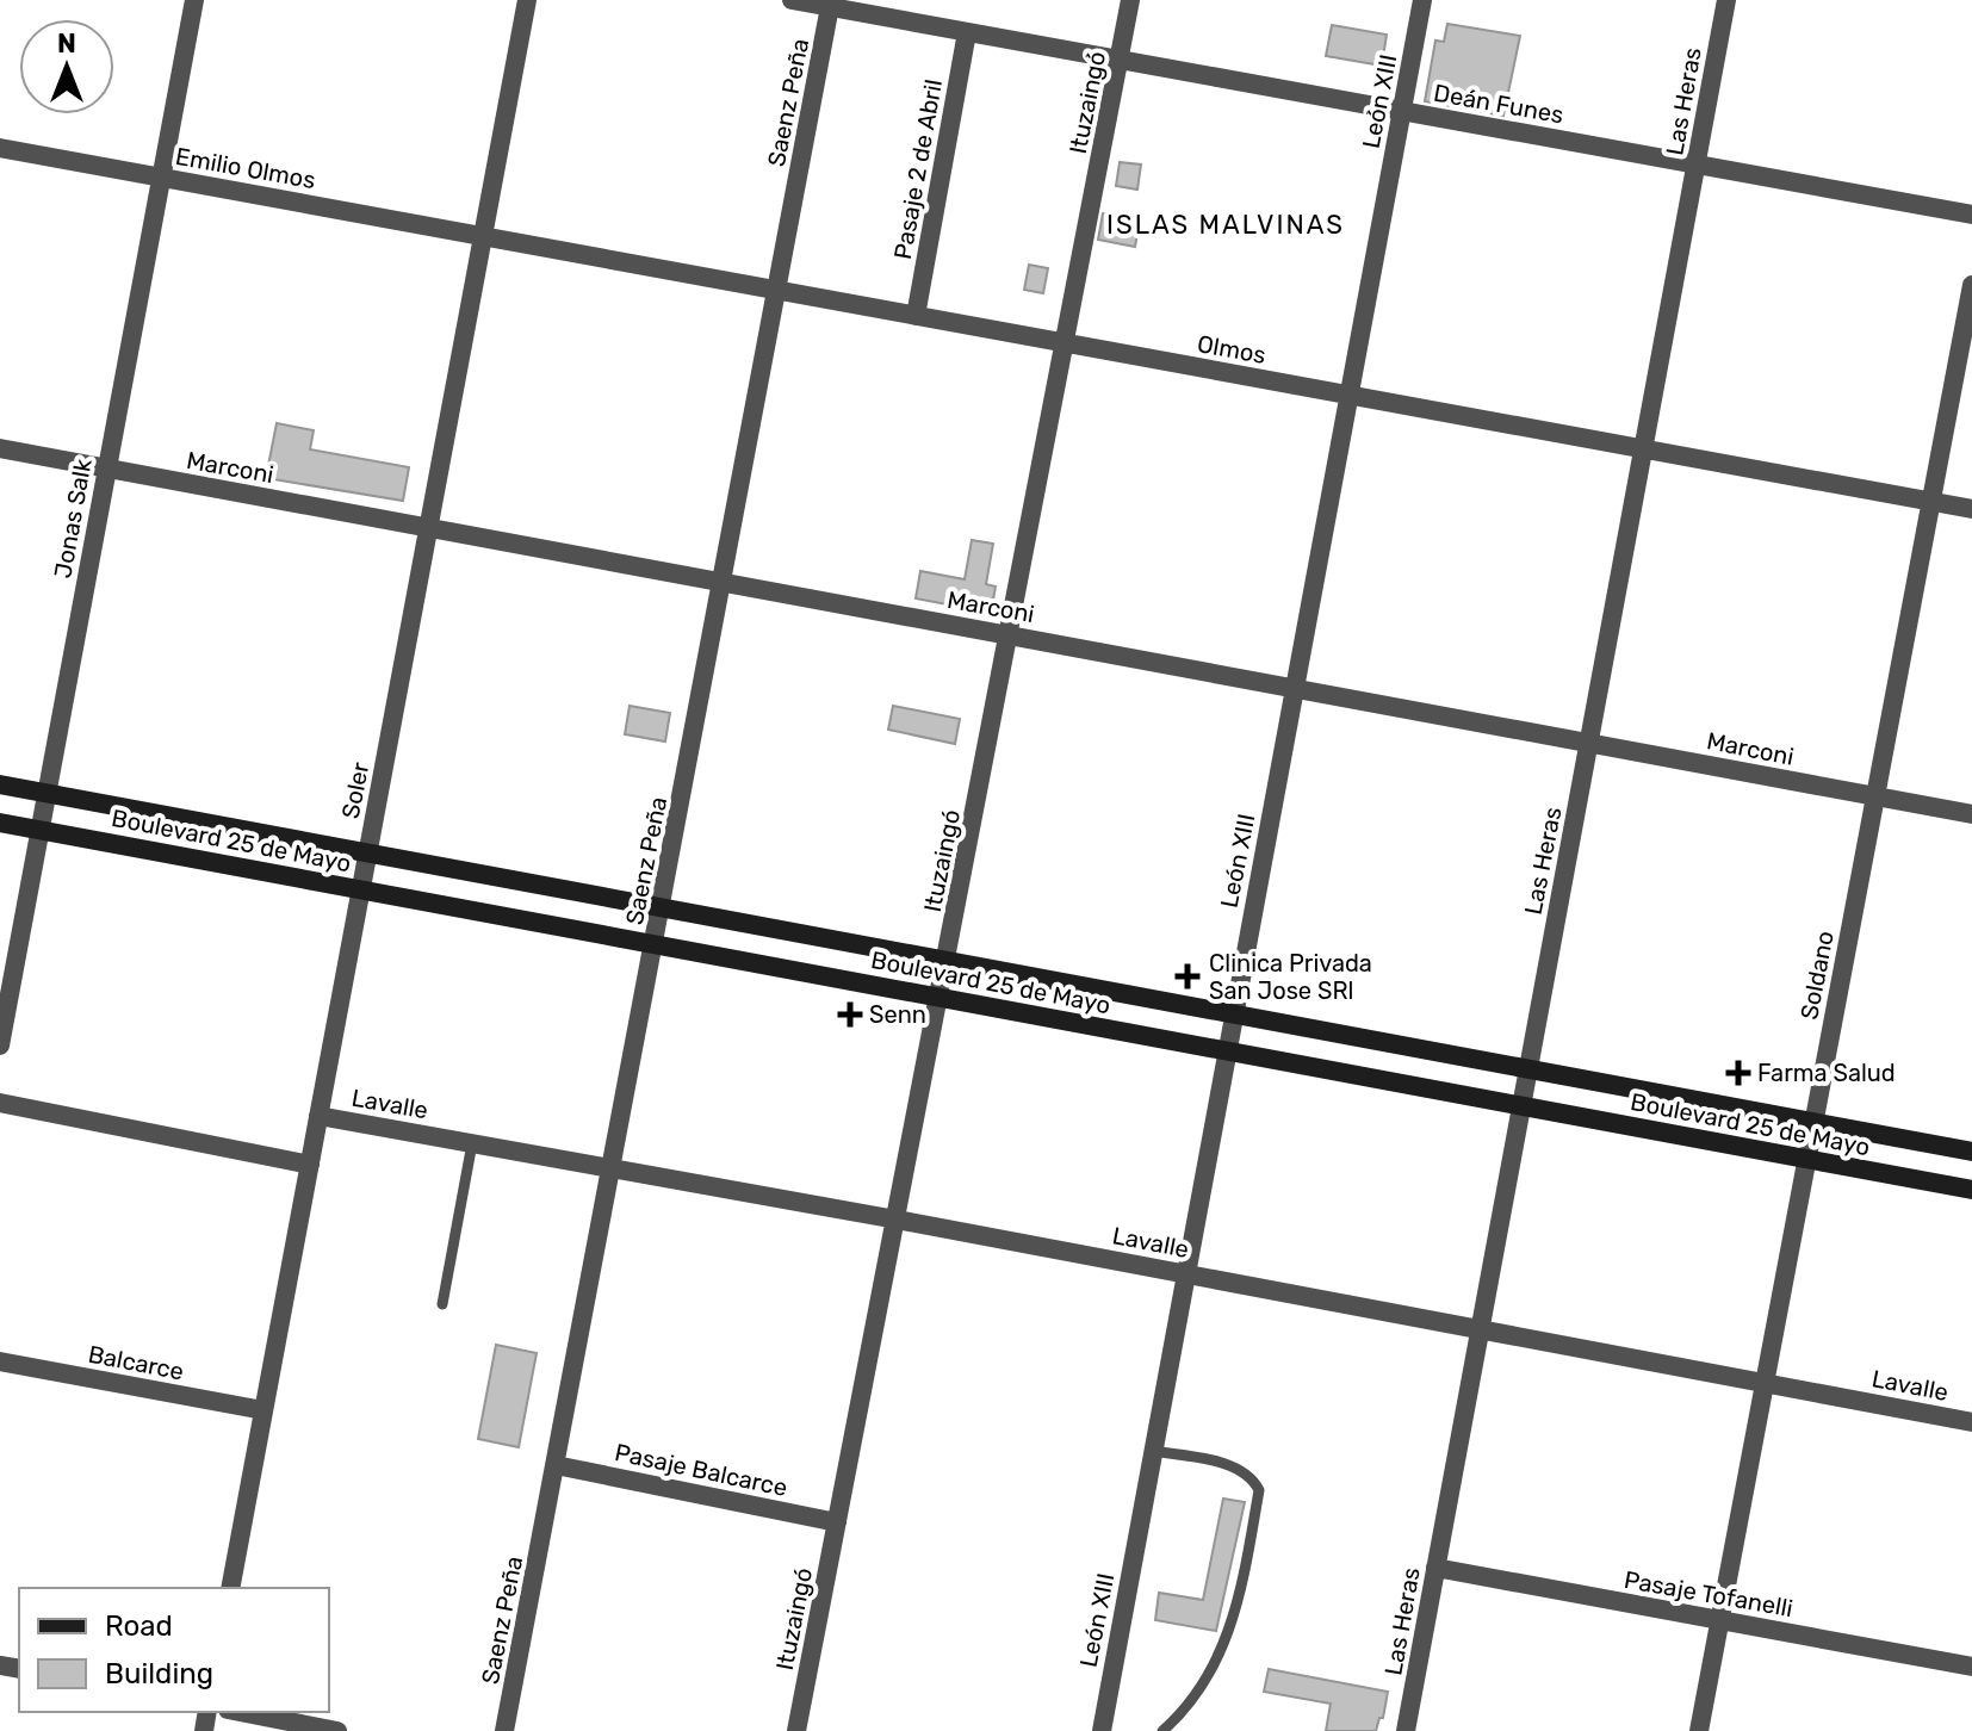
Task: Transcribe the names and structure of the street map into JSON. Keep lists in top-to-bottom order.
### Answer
{
  "streets": {
    "street": [
      "León XIII",
      "Las Heras",
      "Saenz Peña",
      "Ituzaingó",
      "Deán Funes",
      "Emilio Olmos",
      "Pasaje 2 de Abril",
      "Olmos",
      "Marconi",
      "Jonas Salk",
      "Soler",
      "Boulevard 25 de Mayo",
      "Soldano",
      "Lavalle",
      "Balcarce",
      "Pasaje Balcarce",
      "Pasaje Tofanelli"
    ]
  },
  "crossings": [
    ["León XIII", "Deán Funes"],
    ["León XIII", "Olmos"],
    ["León XIII", "Marconi"],
    ["León XIII", "Boulevard 25 de Mayo"],
    ["León XIII", "Lavalle"],
    ["Las Heras", "Deán Funes"],
    ["Las Heras", "Olmos"],
    ["Las Heras", "Marconi"],
    ["Las Heras", "Boulevard 25 de Mayo"],
    ["Las Heras", "Lavalle"],
    ["Las Heras", "Pasaje Tofanelli"],
    ["Saenz Peña", "Deán Funes"],
    ["Saenz Peña", "Olmos"],
    ["Saenz Peña", "Marconi"],
    ["Saenz Peña", "Boulevard 25 de Mayo"],
    ["Saenz Peña", "Lavalle"],
    ["Saenz Peña", "Pasaje Balcarce"],
    ["Ituzaingó", "Deán Funes"],
    ["Ituzaingó", "Olmos"],
    ["Ituzaingó", "Marconi"],
    ["Ituzaingó", "Boulevard 25 de Mayo"],
    ["Ituzaingó", "Lavalle"],
    ["Ituzaingó", "Pasaje Balcarce"],
    ["Deán Funes", "Pasaje 2 de Abril"],
    ["Emilio Olmos", "Olmos"],
    ["Emilio Olmos", "Jonas Salk"],
    ["Emilio Olmos", "Soler"],
    ["Pasaje 2 de Abril", "Olmos"],
    ["Olmos", "Soler"],
    ["Olmos", "Soldano"],
    ["Marconi", "Jonas Salk"],
    ["Marconi", "Soler"],
    ["Marconi", "Soldano"],
    ["Jonas Salk", "Boulevard 25 de Mayo"],
    ["Soler", "Boulevard 25 de Mayo"],
    ["Soler", "Lavalle"],
    ["Soler", "Balcarce"],
    ["Boulevard 25 de Mayo", "Soldano"],
    ["Soldano", "Lavalle"],
    ["Soldano", "Pasaje Tofanelli"]
  ],
  "districts": ["ISLAS MALVINAS"],
  "places": {
    "health": ["Clinica Privada San Jose SRl", "Senn", "Farma Salud"]
  },
  "legend": ["Road", "Building"],
  "north": "top"
}
